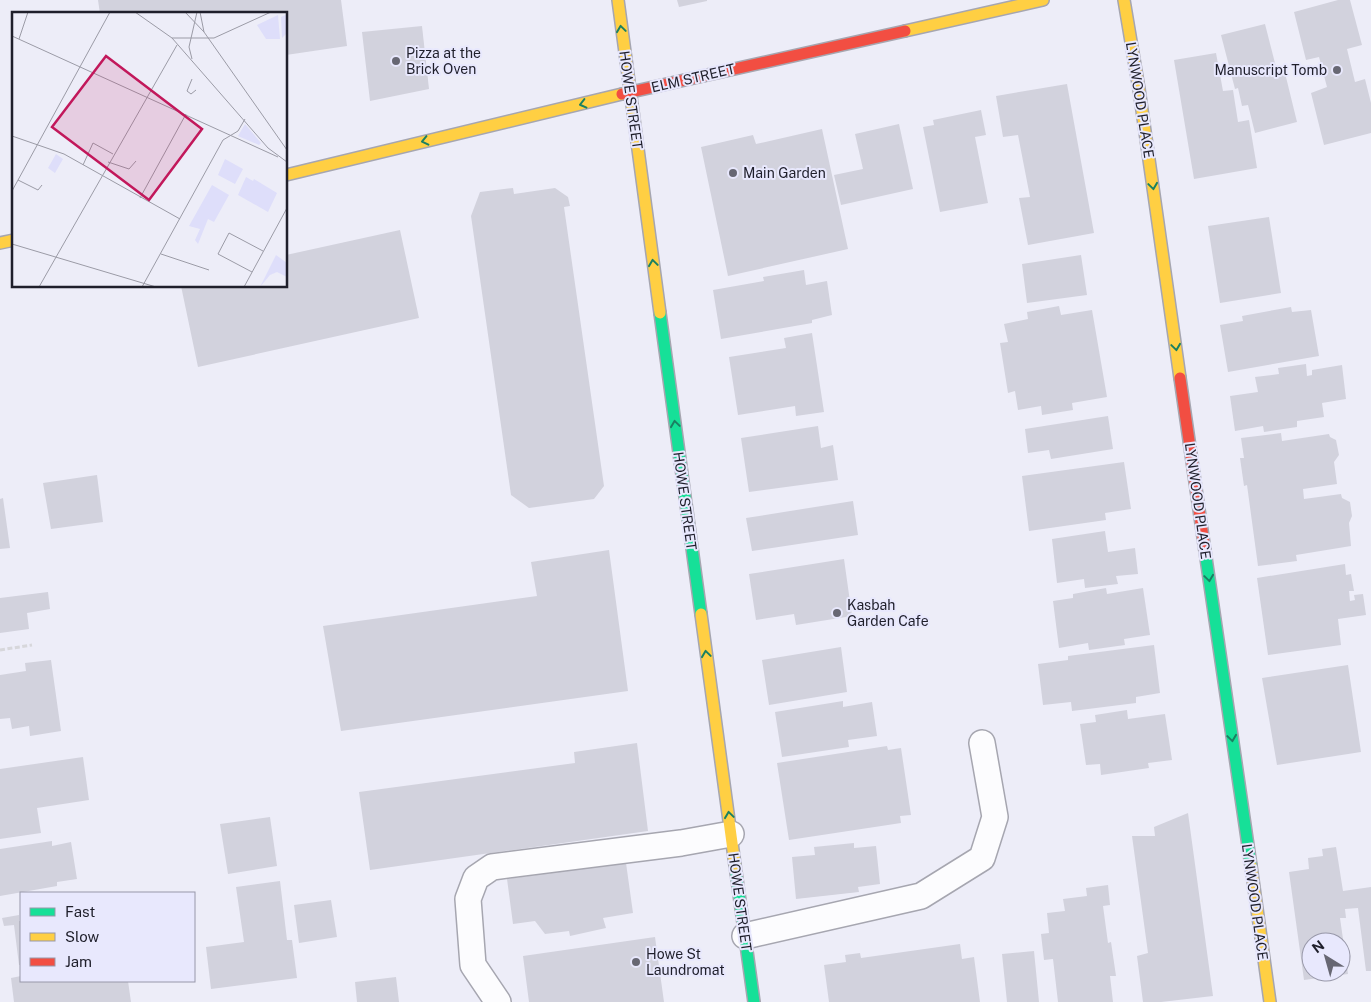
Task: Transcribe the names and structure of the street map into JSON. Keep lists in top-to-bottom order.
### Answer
{
  "streets": {
    "street": ["ELM STREET", "HOWE STREET", "LYNWOOD PLACE"]
  },
  "crossings": [
    ["ELM STREET", "HOWE STREET"]
  ],
  "one_way": ["ELM STREET", "HOWE STREET", "LYNWOOD PLACE"],
  "places": [
    "Pizza at the Brick Oven",
    "Manuscript Tomb",
    "Main Garden",
    "Kasbah Garden Cafe",
    "Howe St Laundromat"
  ],
  "legend": ["Fast", "Slow", "Jam"],
  "north": "top left"
}
